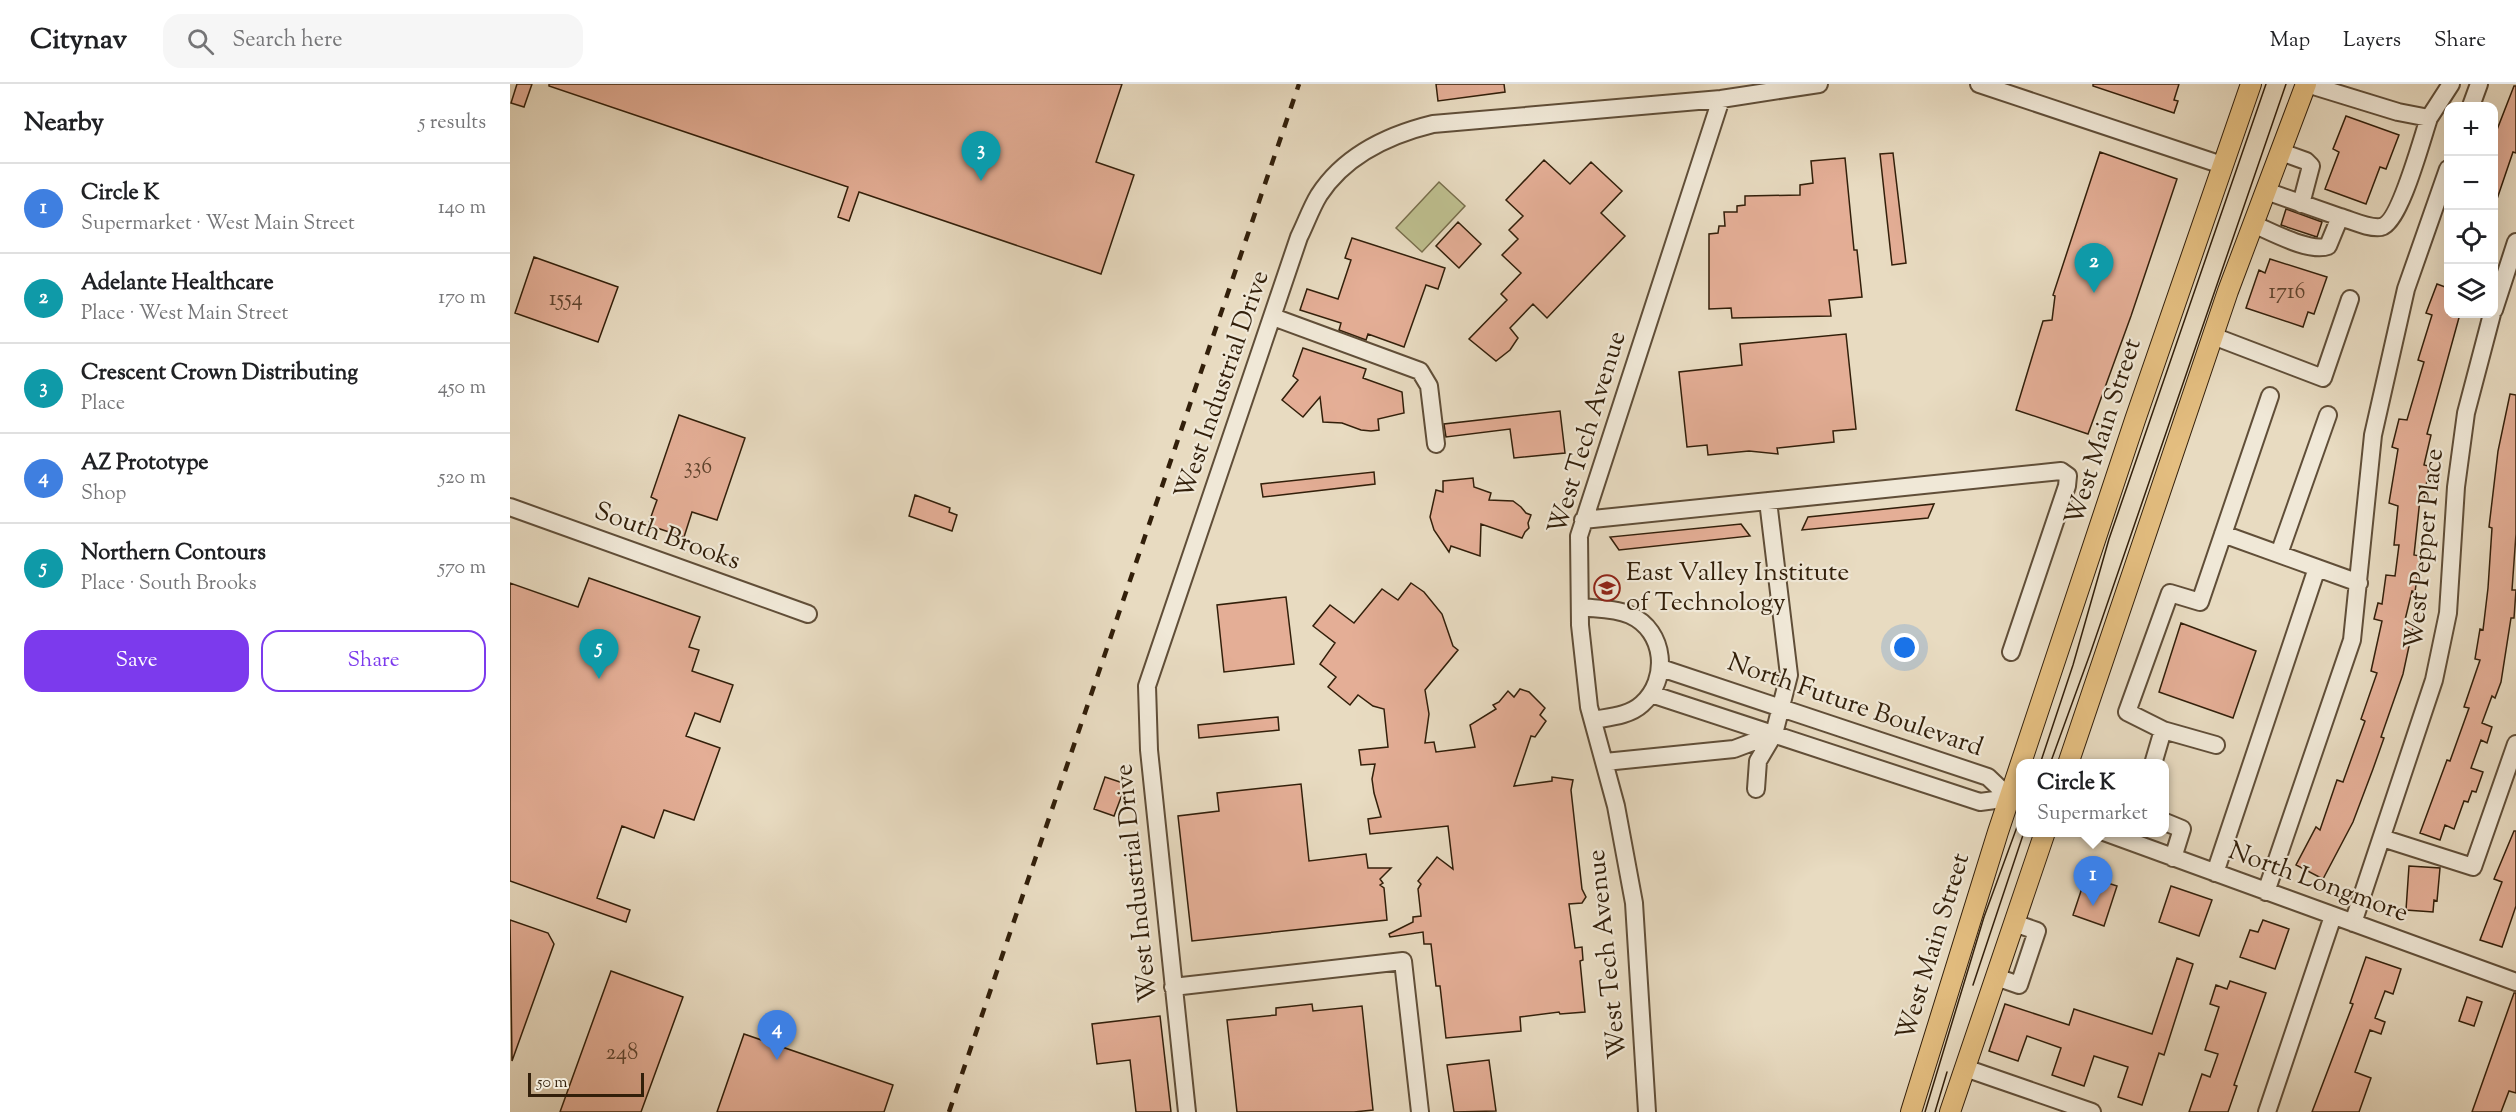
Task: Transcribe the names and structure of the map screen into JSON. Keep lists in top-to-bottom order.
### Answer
{
  "streets": {
    "main road": ["West Main Street"],
    "street": [
      "West Industrial Drive",
      "West Tech Avenue",
      "South Brooks",
      "West Pepper Place",
      "North Future Boulevard",
      "North Longmore"
    ]
  },
  "crossings": [
    ["West Industrial Drive", "West Tech Avenue"],
    ["West Main Street", "North Future Boulevard"],
    ["West Pepper Place", "North Longmore"]
  ],
  "places": {
    "school or university": ["East Valley Institute of Technology"]
  },
  "house_numbers": [
    "1716",
    "1554",
    "336",
    "248"
  ],
  "scale_bar": "50 m",
  "page": {
    "header": "Citynav",
    "search": "Search here",
    "nav": ["Map", "Layers", "Share"],
    "heading": ["Nearby", "5 results"],
    "map_buttons": ["+", "−"],
    "pins": [
      "3",
      "2",
      "5",
      "1",
      "4"
    ],
    "list": [
      {
        "mark": "1",
        "name": "Circle K",
        "note": "Supermarket · West Main Street",
        "value": "140 m"
      },
      {
        "mark": "2",
        "name": "Adelante Healthcare",
        "note": "Place · West Main Street",
        "value": "170 m"
      },
      {
        "mark": "3",
        "name": "Crescent Crown Distributing",
        "note": "Place",
        "value": "450 m"
      },
      {
        "mark": "4",
        "name": "AZ Prototype",
        "note": "Shop",
        "value": "520 m"
      },
      {
        "mark": "5",
        "name": "Northern Contours",
        "note": "Place · South Brooks",
        "value": "570 m"
      }
    ],
    "buttons": ["Save", "Share"],
    "popup": ["Circle K", "Supermarket"],
    "scale": "50 m"
  }
}
